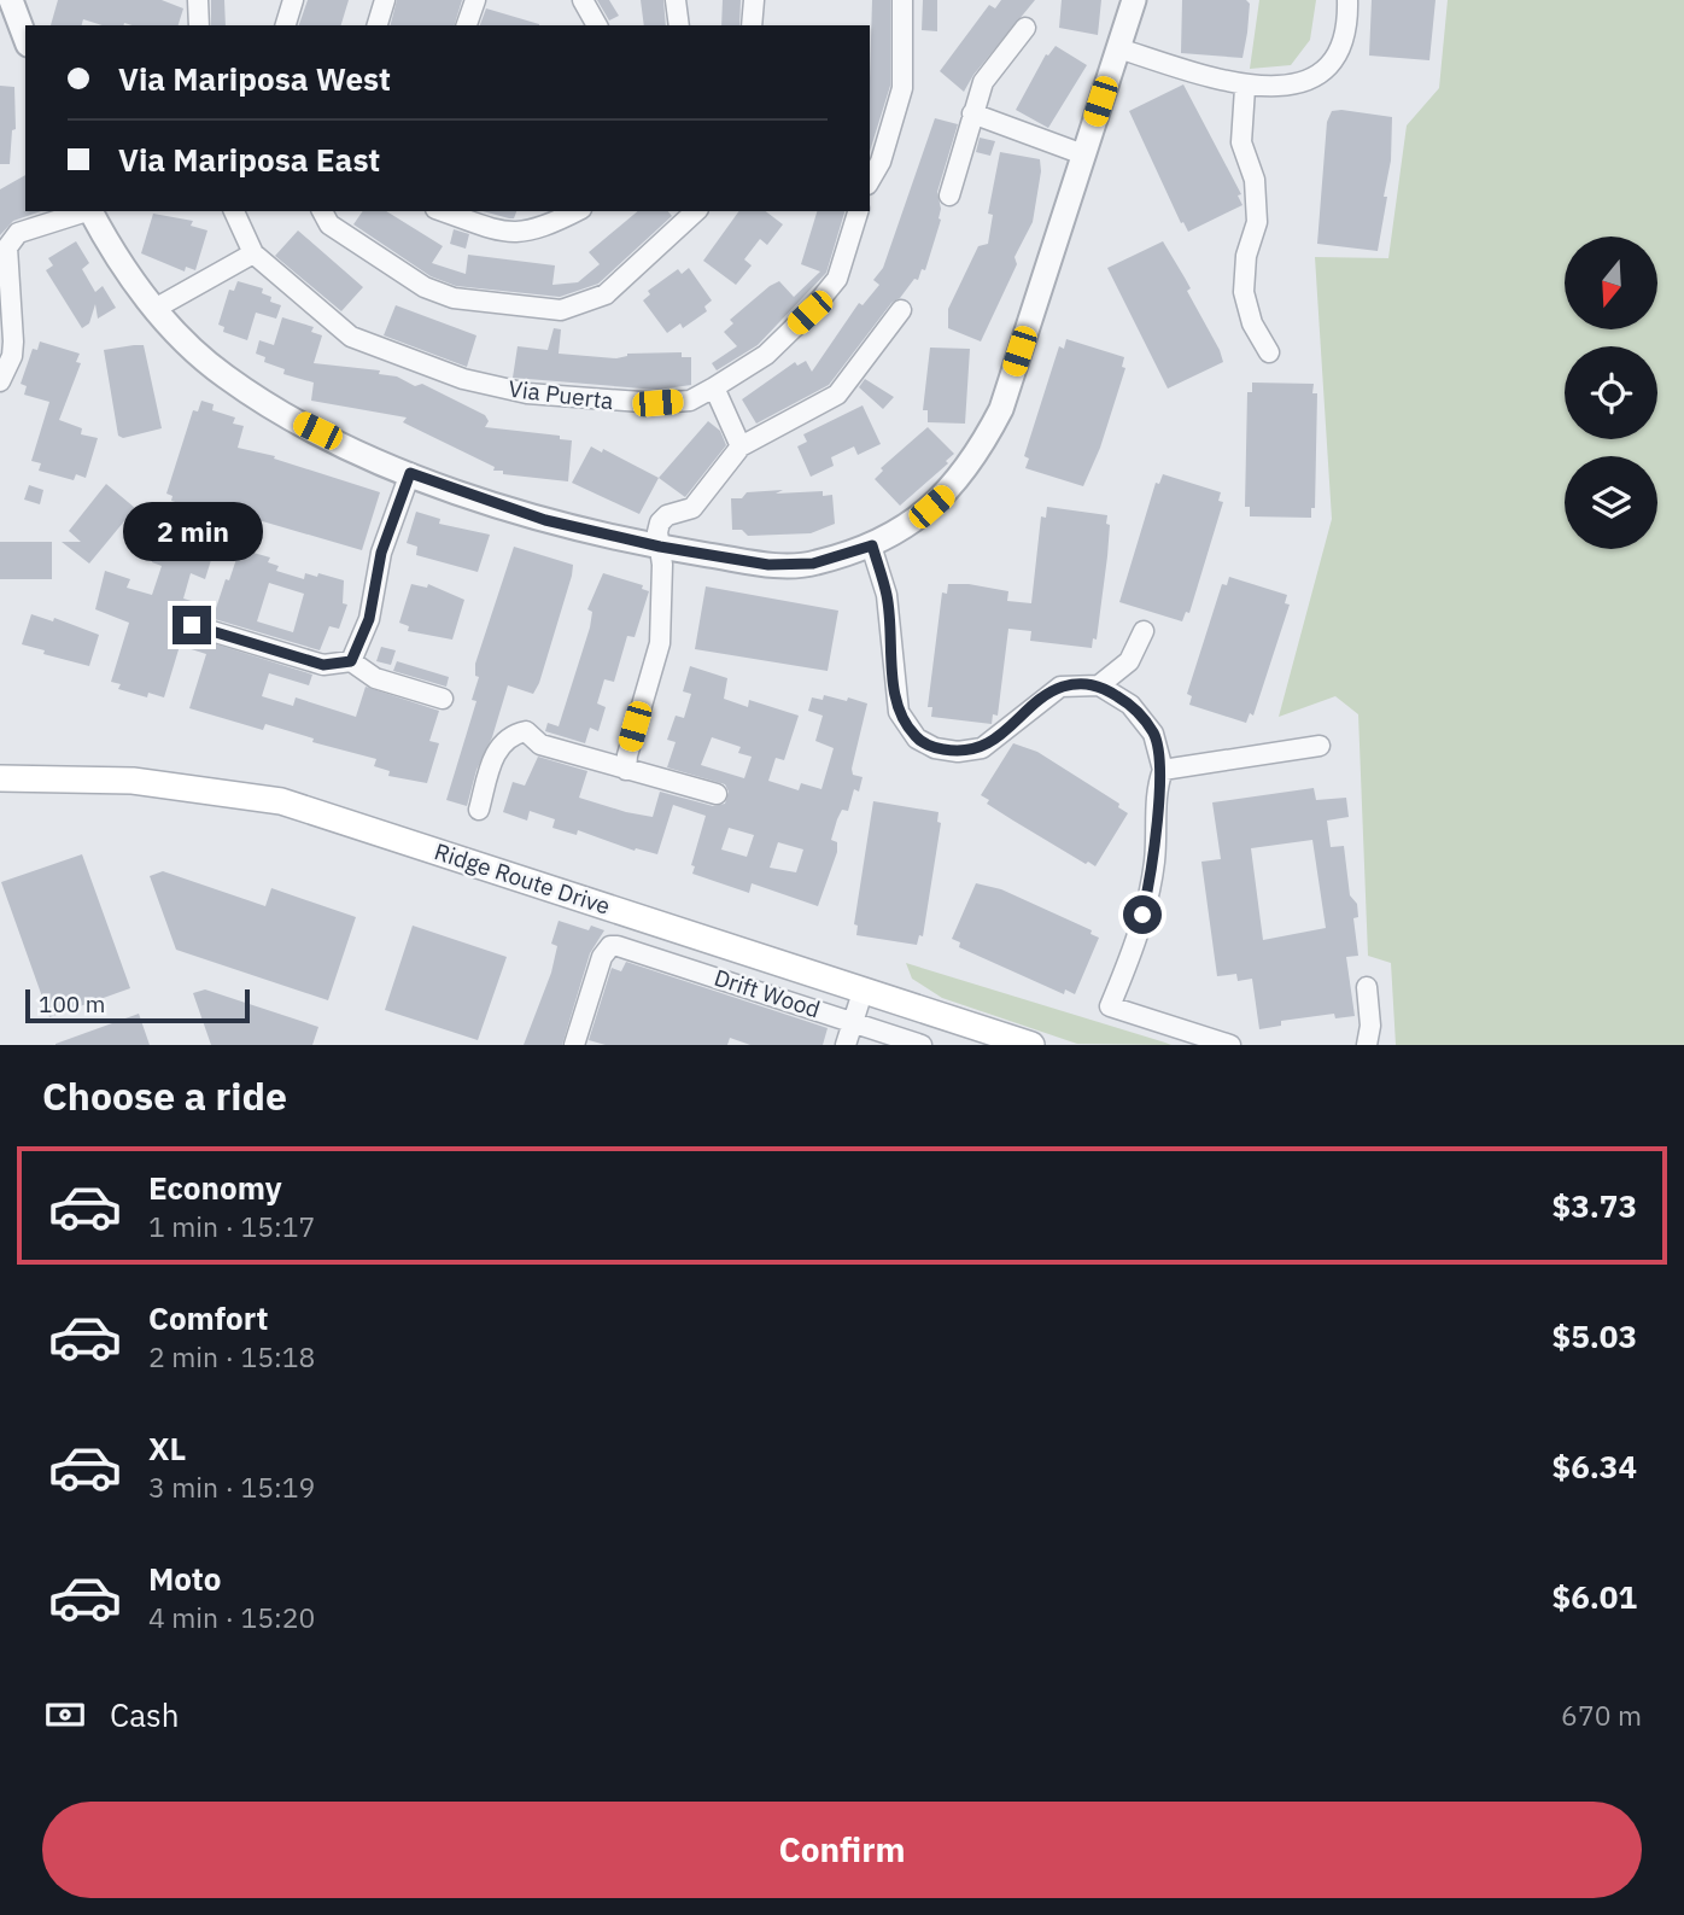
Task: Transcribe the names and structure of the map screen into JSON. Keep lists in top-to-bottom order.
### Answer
{
  "streets": {
    "main road": ["Ridge Route Drive"],
    "street": ["Via Puerta", "Drift Wood"]
  },
  "scale_bar": "100 m",
  "north": "bottom",
  "page": {
    "banner": ["Via Mariposa West", "Via Mariposa East"],
    "bubble": "2 min",
    "scale": "100 m",
    "heading": "Choose a ride",
    "list": [
      {
        "name": "Economy",
        "note": "1 min · 15:17",
        "value": "$3.73"
      },
      {
        "name": "Comfort",
        "note": "2 min · 15:18",
        "value": "$5.03"
      },
      {
        "name": "XL",
        "note": "3 min · 15:19",
        "value": "$6.34"
      },
      {
        "name": "Moto",
        "note": "4 min · 15:20",
        "value": "$6.01"
      }
    ],
    "pay": ["Cash", "670 m"],
    "buttons": "Confirm"
  }
}
